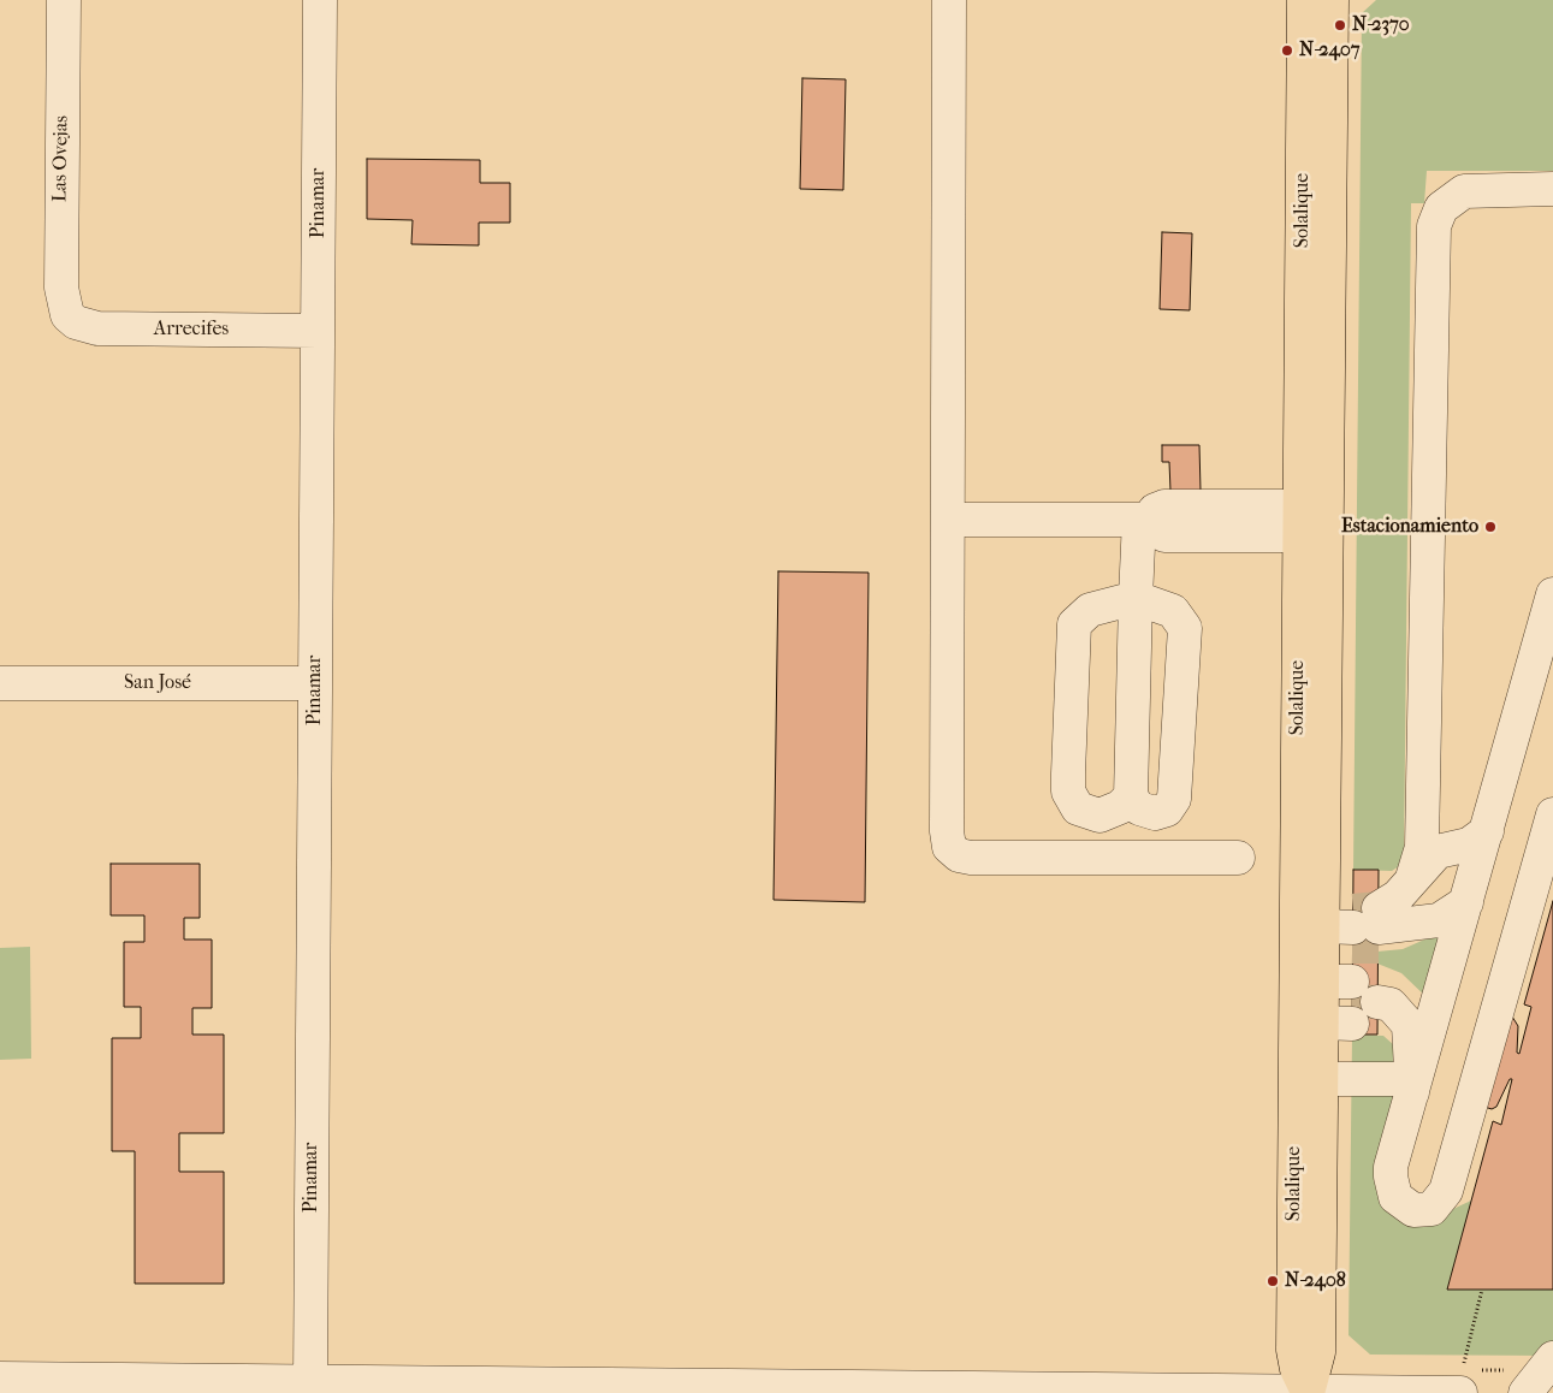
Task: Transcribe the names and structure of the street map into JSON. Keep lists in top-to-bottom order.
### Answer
{
  "streets": {
    "main road": ["Solalique"],
    "street": [
      "Las Ovejas",
      "Pinamar",
      "Arrecifes",
      "San José"
    ]
  },
  "crossings": [
    ["Las Ovejas", "Arrecifes"],
    ["Pinamar", "Arrecifes"],
    ["Pinamar", "San José"]
  ],
  "places": [
    "N-2370",
    "N-2407",
    "Estacionamiento",
    "N-2408"
  ]
}
